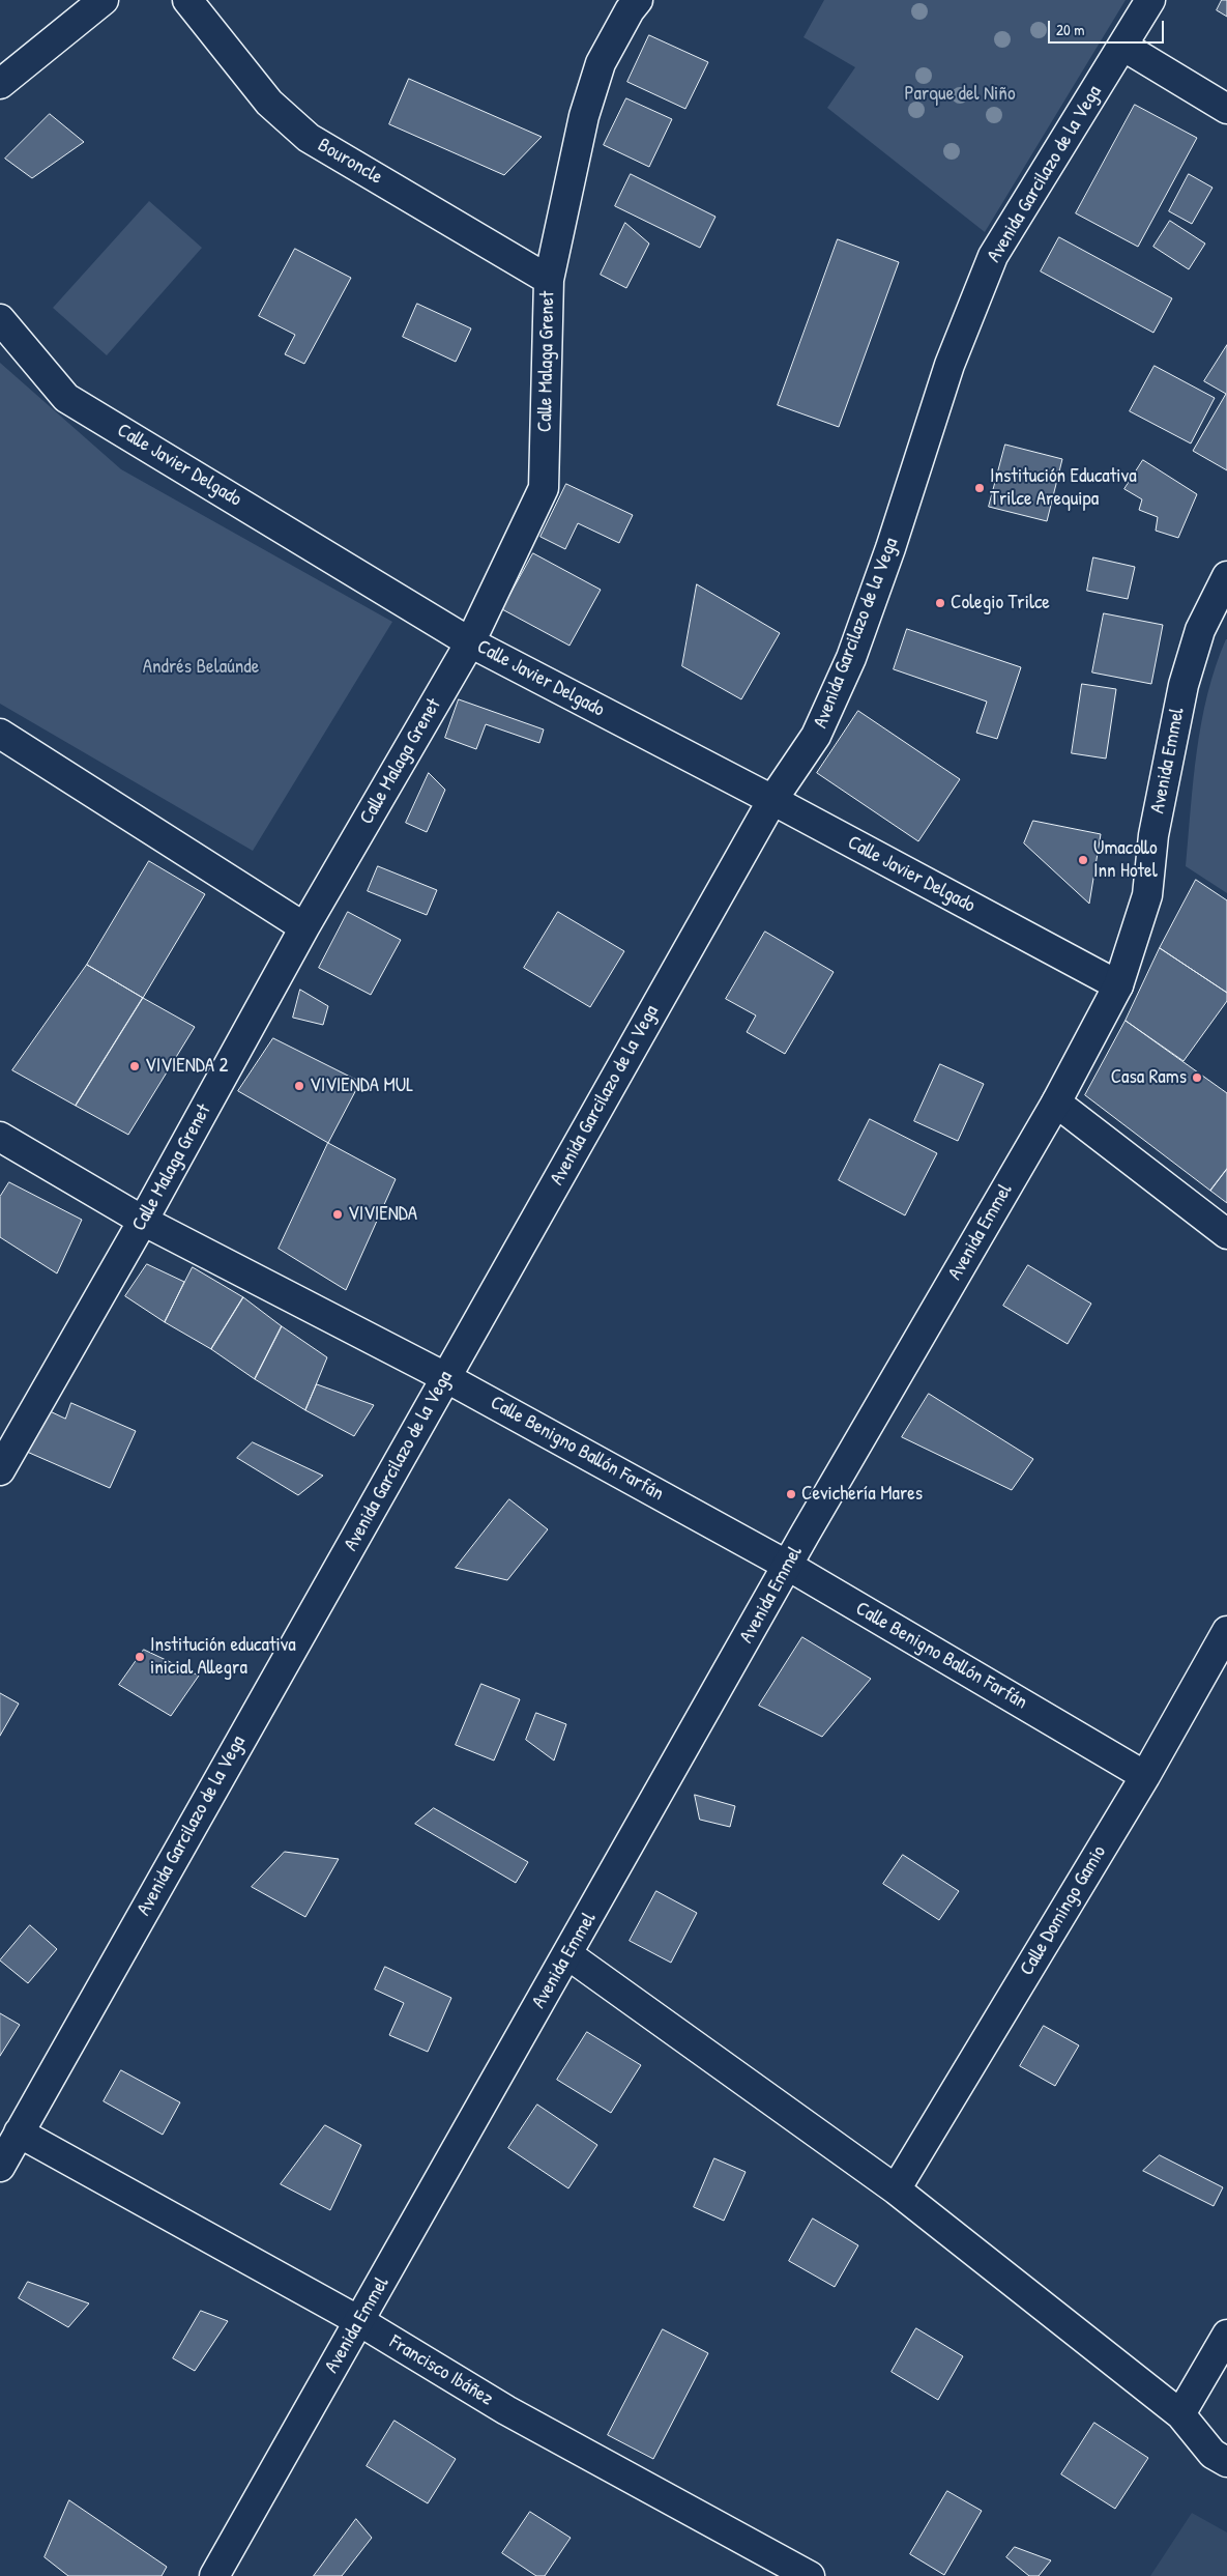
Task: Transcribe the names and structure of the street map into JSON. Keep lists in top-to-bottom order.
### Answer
{
  "streets": {
    "street": [
      "Bouroncle",
      "Avenida Garcilazo de la Vega",
      "Calle Malaga Grenet",
      "Calle Javier Delgado",
      "Avenida Emmel",
      "Calle Benigno Ballón Farfán",
      "Calle Domingo Gamio",
      "Francisco Ibáñez"
    ]
  },
  "crossings": [
    ["Bouroncle", "Calle Malaga Grenet"],
    ["Avenida Garcilazo de la Vega", "Calle Javier Delgado"],
    ["Avenida Garcilazo de la Vega", "Calle Benigno Ballón Farfán"],
    ["Avenida Garcilazo de la Vega", "Francisco Ibáñez"],
    ["Calle Malaga Grenet", "Calle Javier Delgado"],
    ["Calle Malaga Grenet", "Calle Benigno Ballón Farfán"],
    ["Calle Javier Delgado", "Avenida Emmel"],
    ["Avenida Emmel", "Calle Benigno Ballón Farfán"],
    ["Avenida Emmel", "Francisco Ibáñez"],
    ["Calle Benigno Ballón Farfán", "Calle Domingo Gamio"]
  ],
  "parks": ["Parque del Niño", "Andrés Belaúnde"],
  "places": [
    "Institución Educativa Trilce Arequipa",
    "Colegio Trilce",
    "Umacollo Inn Hotel",
    "VIVIENDA 2",
    "Casa Rams",
    "VIVIENDA MUL",
    "VIVIENDA",
    "Cevichería Mares",
    "Institución educativa inicial Allegra"
  ],
  "scale_bar": "20 m"
}
